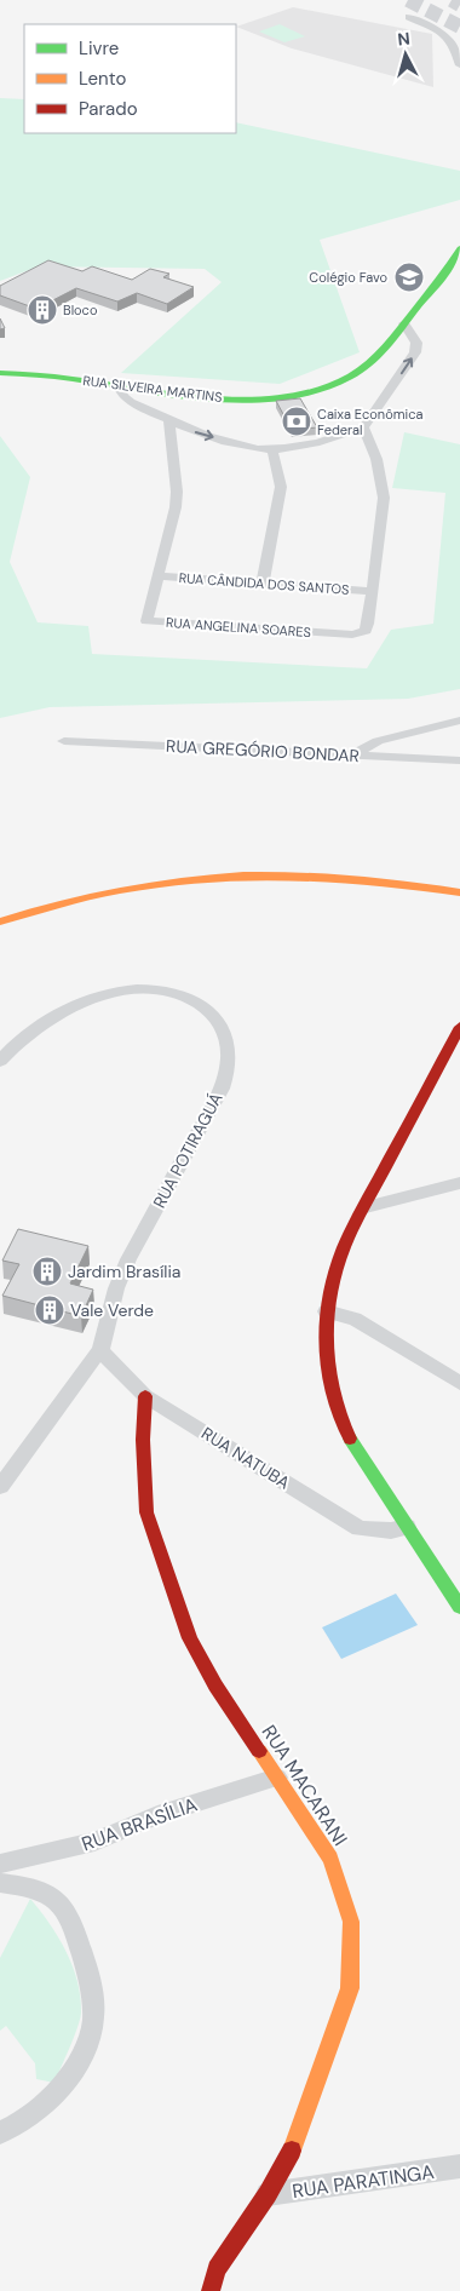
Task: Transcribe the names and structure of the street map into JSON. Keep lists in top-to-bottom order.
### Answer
{
  "streets": {
    "street": [
      "RUA SILVEIRA MARTINS",
      "RUA CÂNDIDA DOS SANTOS",
      "RUA ANGELINA SOARES",
      "RUA GREGÓRIO BONDAR",
      "RUA POTIRAGUÁ",
      "RUA NATUBA",
      "RUA MACARANI",
      "RUA BRASÍLIA",
      "RUA PARATINGA"
    ]
  },
  "crossings": [
    ["RUA POTIRAGUÁ", "RUA NATUBA"],
    ["RUA NATUBA", "RUA MACARANI"],
    ["RUA MACARANI", "RUA BRASÍLIA"],
    ["RUA MACARANI", "RUA PARATINGA"]
  ],
  "places": {
    "school or university": ["Colégio Favo"],
    "building": ["Bloco", "Jardim Brasília", "Vale Verde"],
    "bank": ["Caixa Econômica Federal"]
  },
  "legend": ["Livre", "Lento", "Parado"],
  "north": "top"
}
